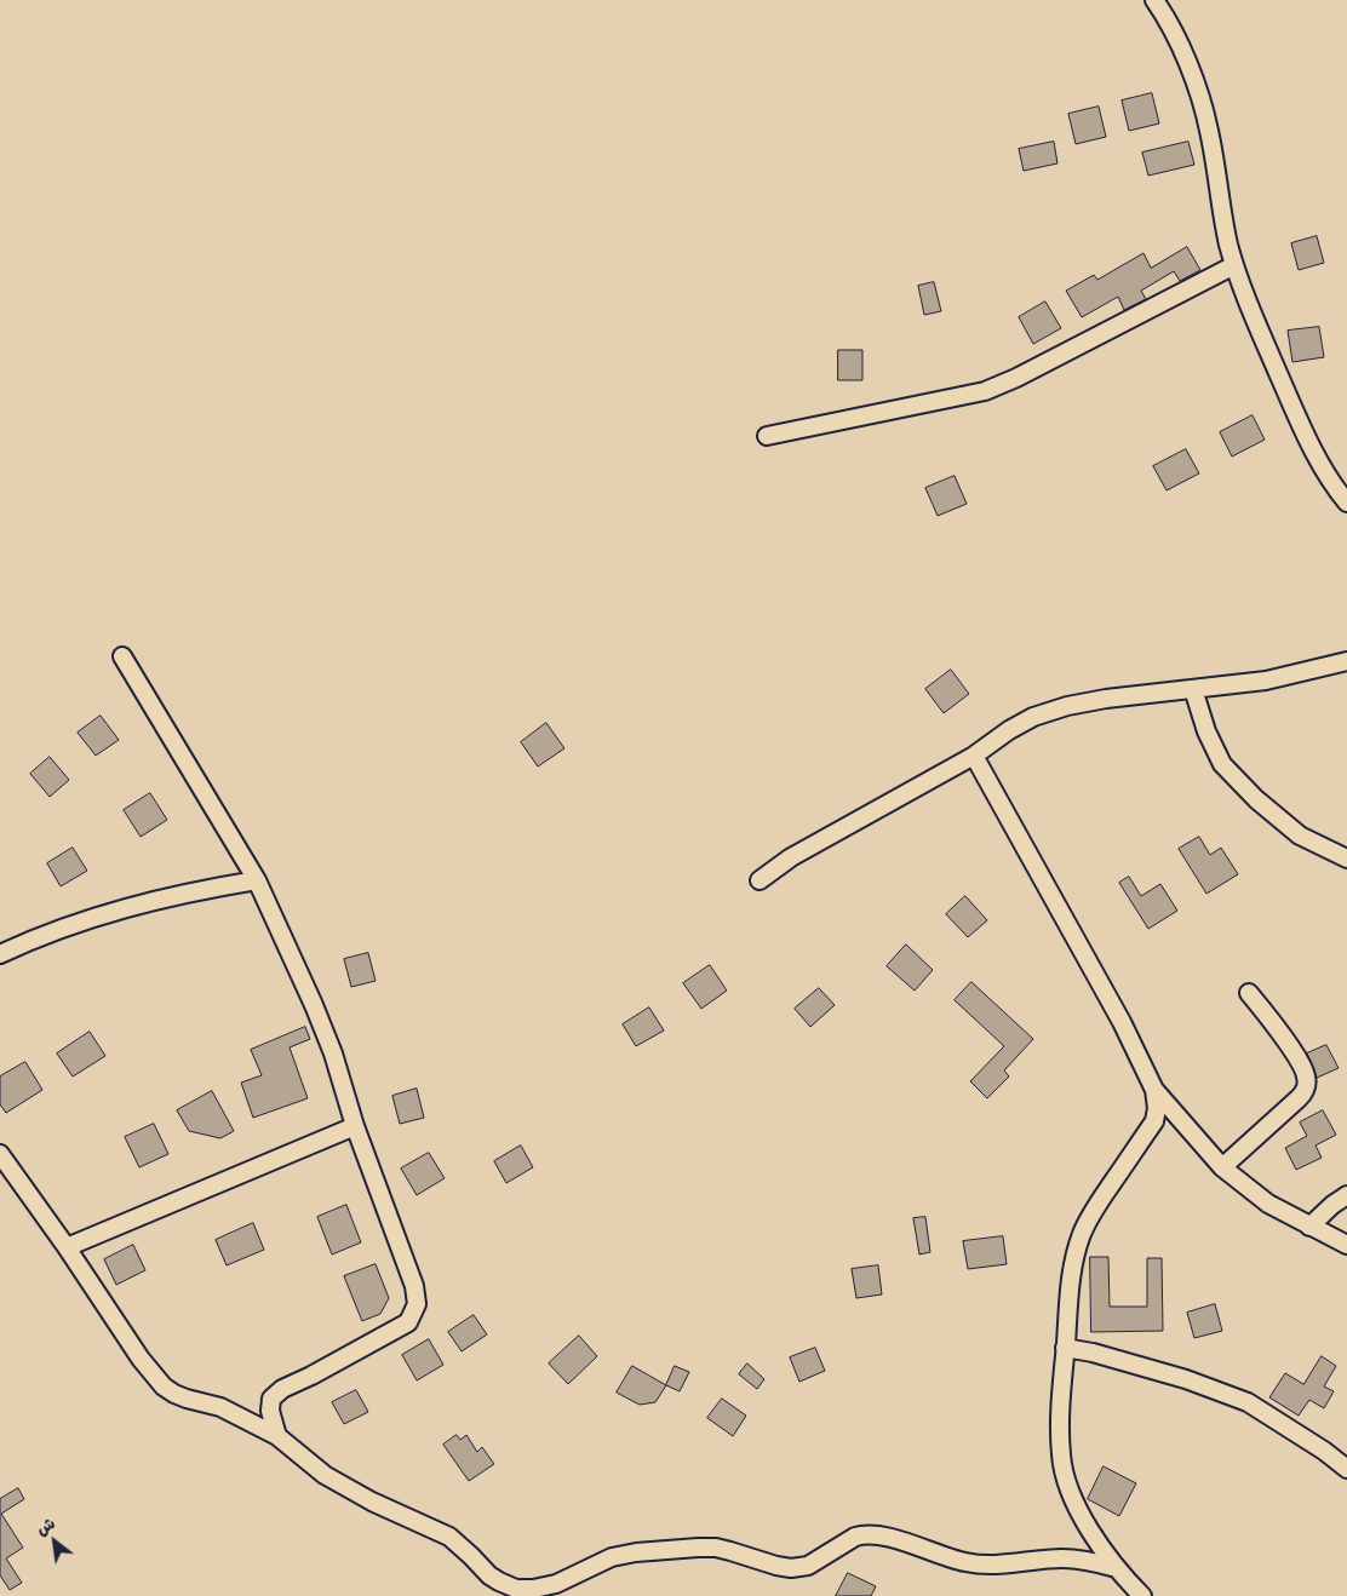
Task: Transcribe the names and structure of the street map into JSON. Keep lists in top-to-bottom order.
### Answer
{
  "north": "top left"
}
